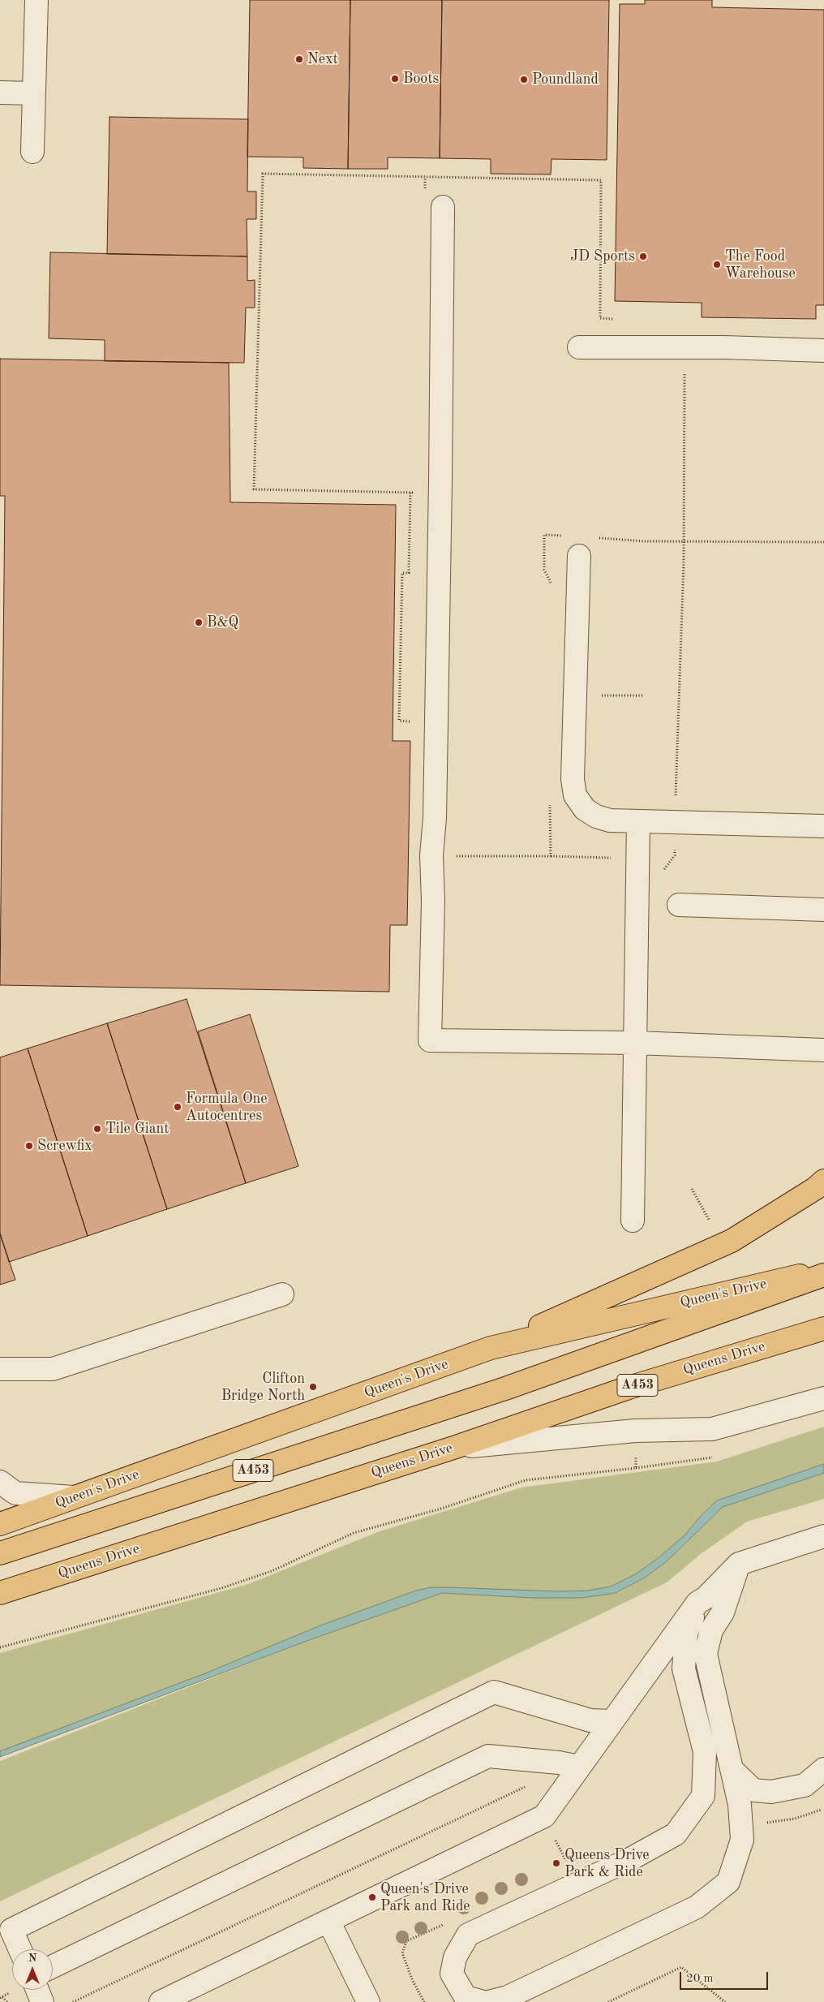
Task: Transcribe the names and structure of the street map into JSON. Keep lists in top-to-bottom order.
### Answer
{
  "streets": {
    "main road": ["Queen's Drive", "Queens Drive", "A453"]
  },
  "places": [
    "Next",
    "Boots",
    "Poundland",
    "JD Sports",
    "The Food Warehouse",
    "B&Q",
    "Formula One Autocentres",
    "Tile Giant",
    "Screwfix",
    "Clifton Bridge North",
    "Queens Drive Park & Ride",
    "Queen's Drive Park and Ride"
  ],
  "scale_bar": "20 m",
  "north": "top"
}
